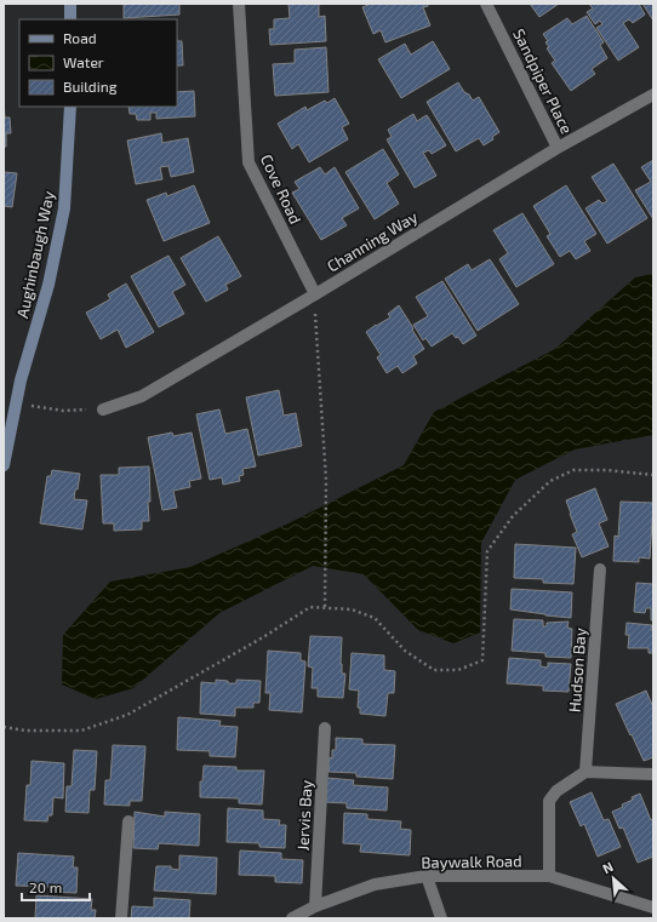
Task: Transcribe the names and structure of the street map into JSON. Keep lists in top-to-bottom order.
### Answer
{
  "streets": {
    "main road": ["Aughinbaugh Way"],
    "street": [
      "Sandpiper Place",
      "Cove Road",
      "Channing Way",
      "Hudson Bay",
      "Jervis Bay",
      "Baywalk Road"
    ]
  },
  "crossings": [
    ["Sandpiper Place", "Channing Way"],
    ["Cove Road", "Channing Way"],
    ["Jervis Bay", "Baywalk Road"]
  ],
  "legend": ["Road", "Water", "Building"],
  "scale_bar": "20 m",
  "north": "top left"
}
